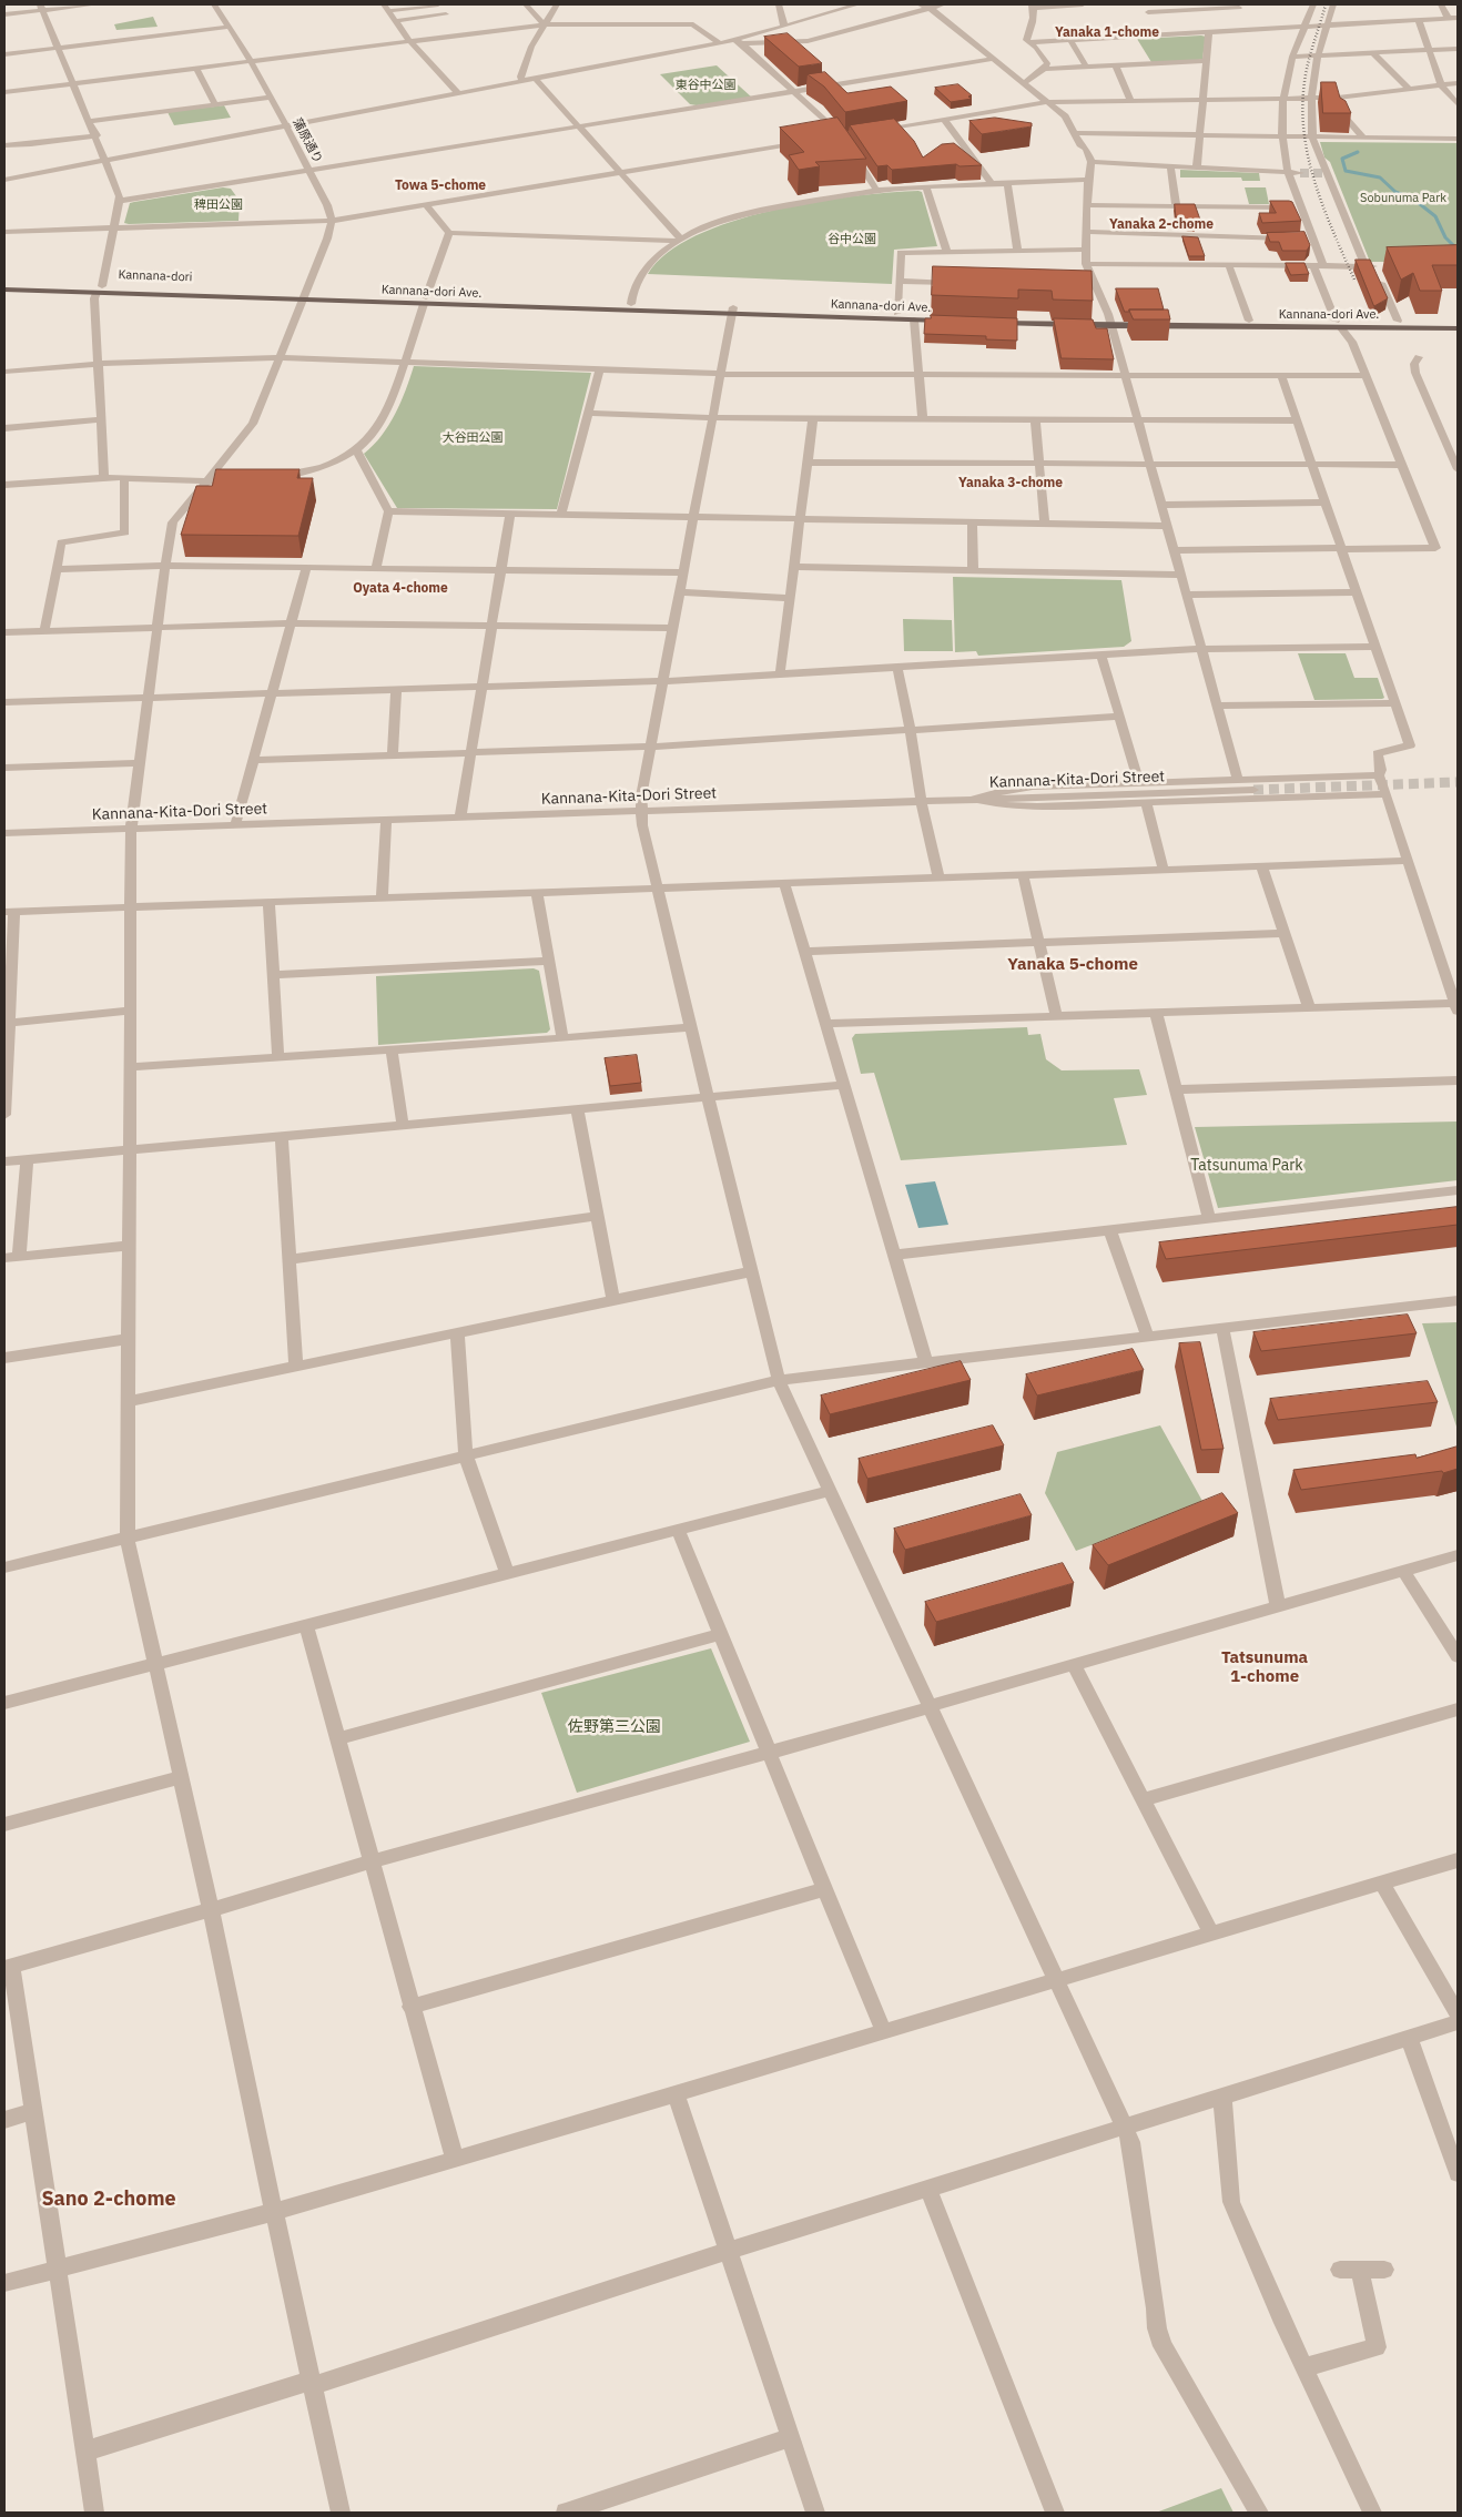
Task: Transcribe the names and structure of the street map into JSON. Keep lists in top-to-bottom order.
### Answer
{
  "streets": {
    "main road": ["Kannana-dori", "Kannana-dori Ave."],
    "street": ["蒲原通り", "Kannana-Kita-Dori Street"]
  },
  "crossings": [
    ["Kannana-dori", "Kannana-dori Ave."]
  ],
  "districts": [
    "Yanaka 1-chome",
    "Towa 5-chome",
    "Yanaka 2-chome",
    "Yanaka 3-chome",
    "Oyata 4-chome",
    "Yanaka 5-chome",
    "Tatsunuma 1-chome",
    "Sano 2-chome"
  ],
  "parks": [
    "東谷中公園",
    "Sobunuma Park",
    "稗田公園",
    "谷中公園",
    "大谷田公園",
    "Tatsunuma Park",
    "佐野第三公園"
  ]
}
